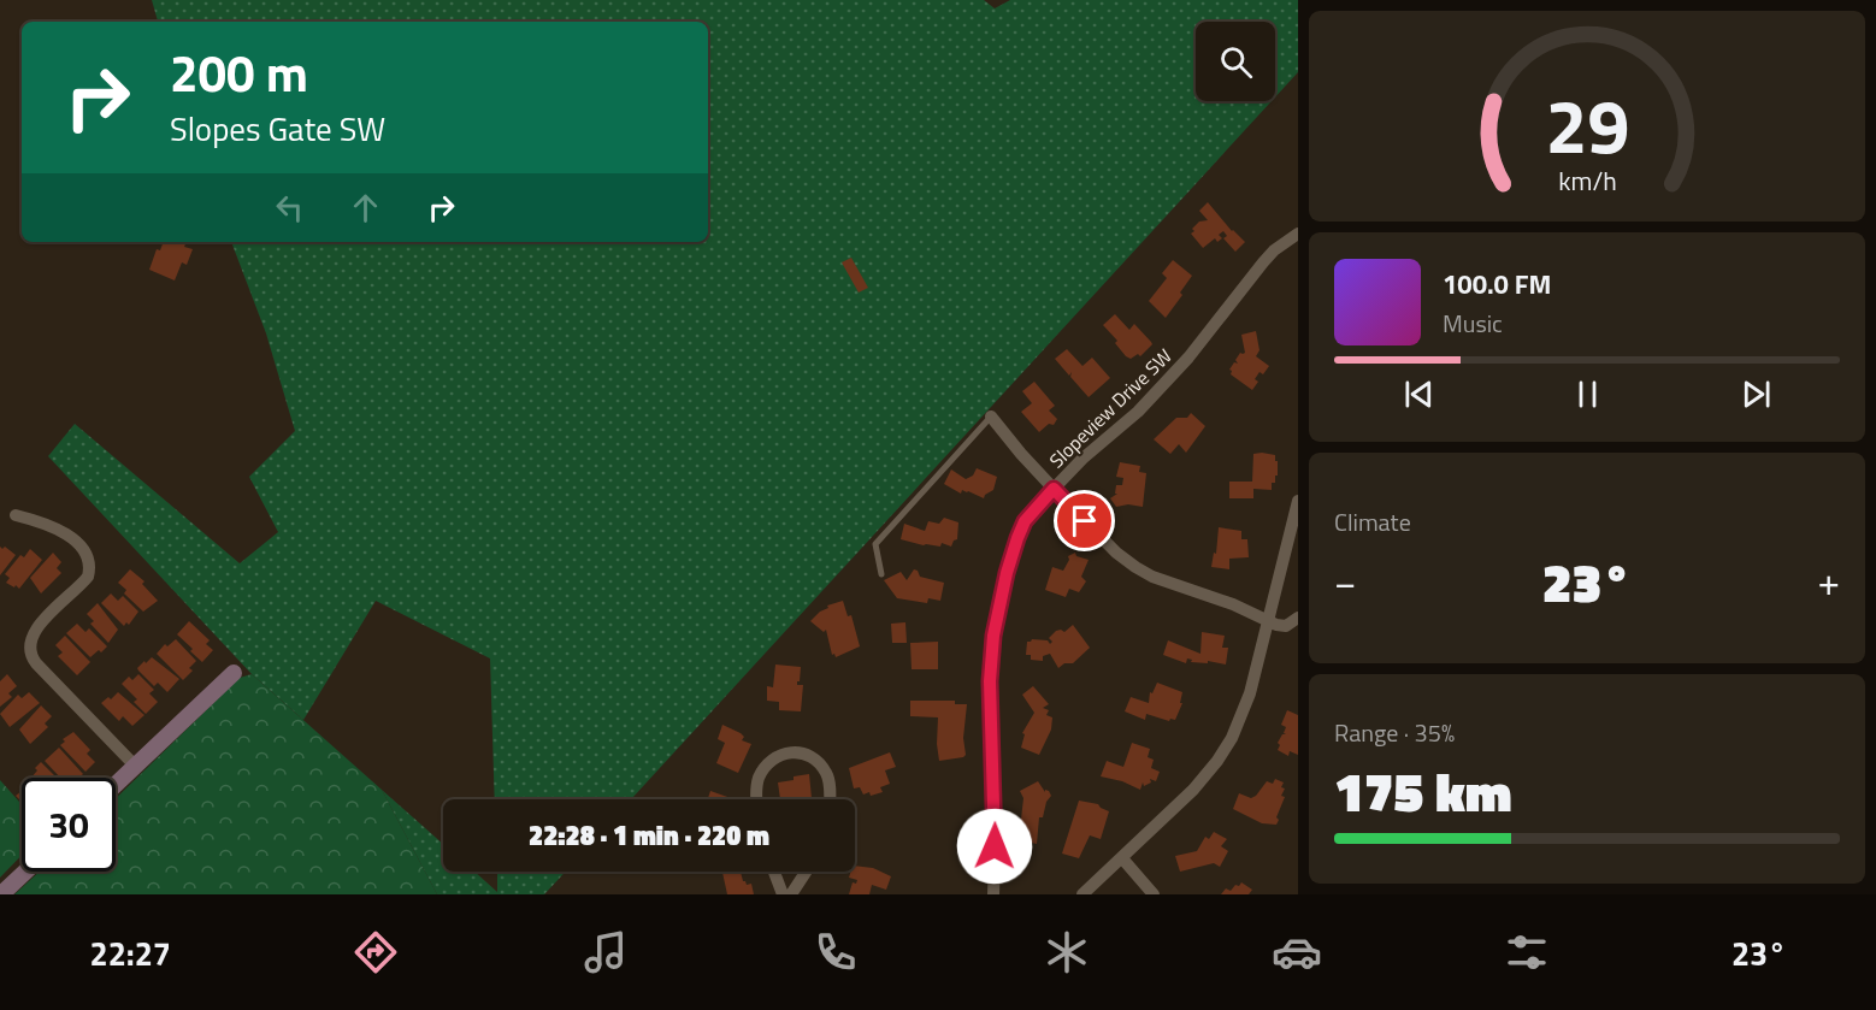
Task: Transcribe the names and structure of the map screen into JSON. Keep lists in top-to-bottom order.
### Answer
{
  "streets": {
    "street": ["Slopeview Drive SW"]
  },
  "page": {
    "turn": ["200 m", "Slopes Gate SW"],
    "song": ["100.0 FM", "Music"],
    "tile": [
      "Climate",
      ["Range · 35%", "175 km"]
    ],
    "heat": ["−", "23°", "+"],
    "limit": "30",
    "trip": "22:28 · 1 min · 220 m",
    "tabs": ["22:27", "23°"],
    "gauge": ["29", "km/h"]
  }
}
